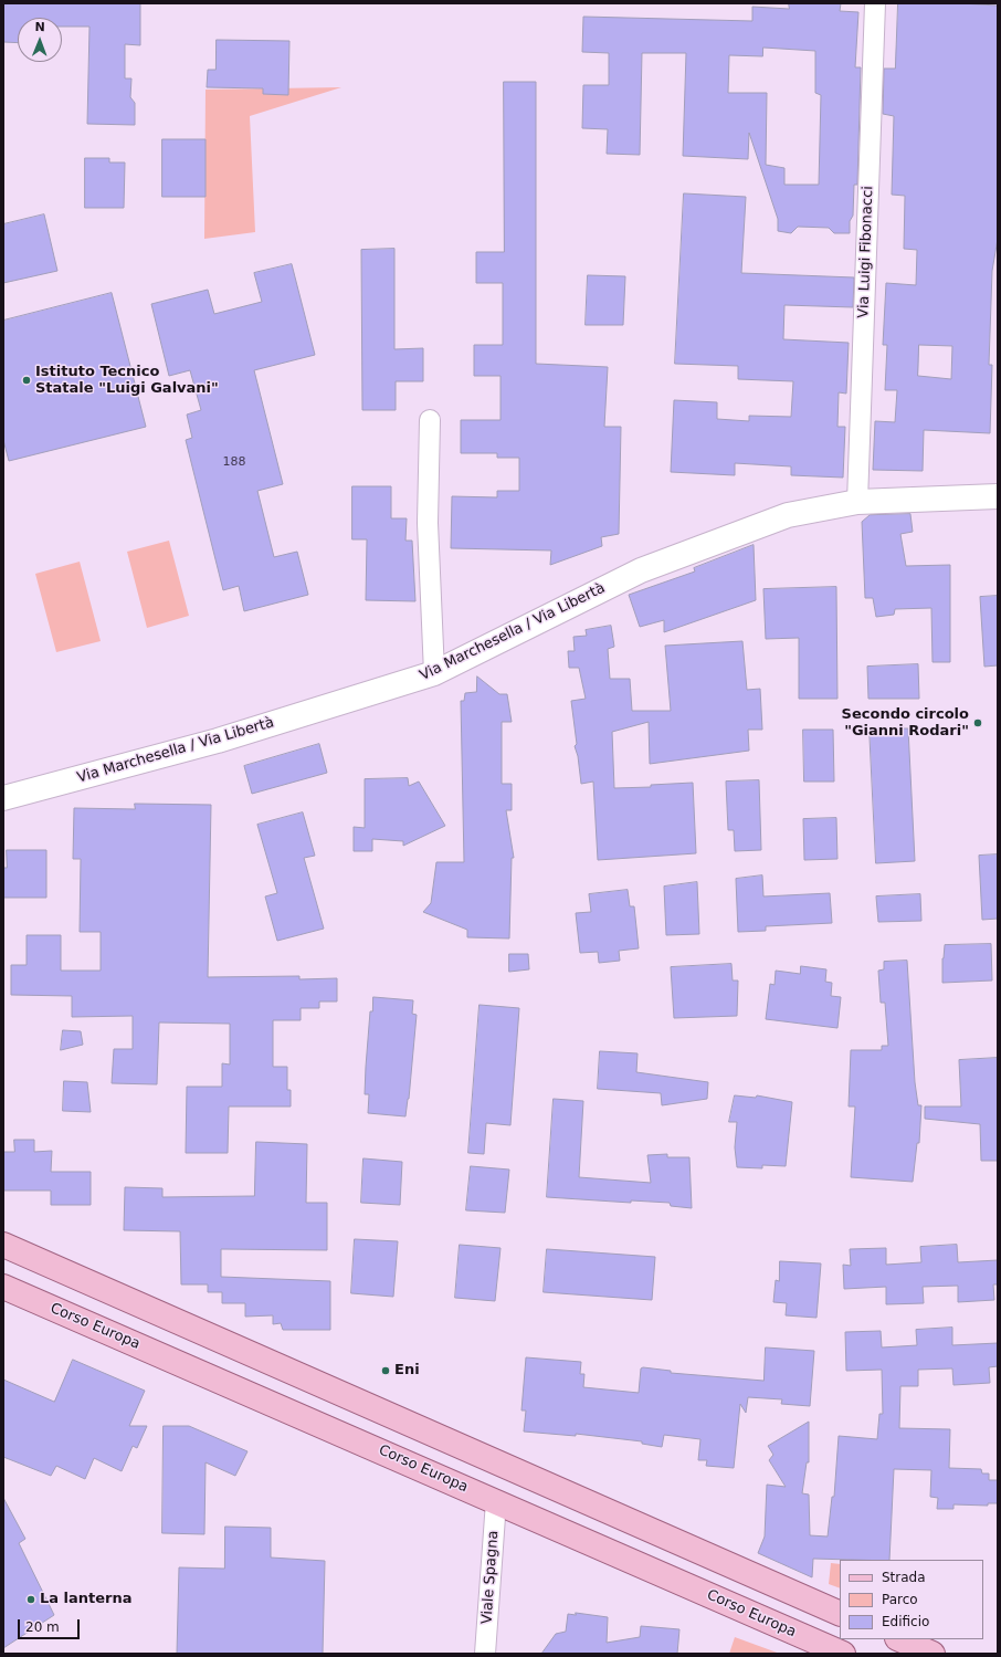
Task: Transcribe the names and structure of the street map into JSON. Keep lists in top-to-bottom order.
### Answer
{
  "streets": {
    "main road": ["Corso Europa"],
    "street": ["Via Luigi Fibonacci", "Via Marchesella / Via Libertà", "Viale Spagna"]
  },
  "crossings": [
    ["Via Luigi Fibonacci", "Via Marchesella / Via Libertà"],
    ["Corso Europa", "Viale Spagna"]
  ],
  "places": [
    "Istituto Tecnico Statale \"Luigi Galvani\"",
    "Secondo circolo \"Gianni Rodari\"",
    "Eni",
    "La lanterna"
  ],
  "house_numbers": ["188"],
  "legend": ["Strada", "Parco", "Edificio"],
  "scale_bar": "20 m",
  "north": "top"
}
